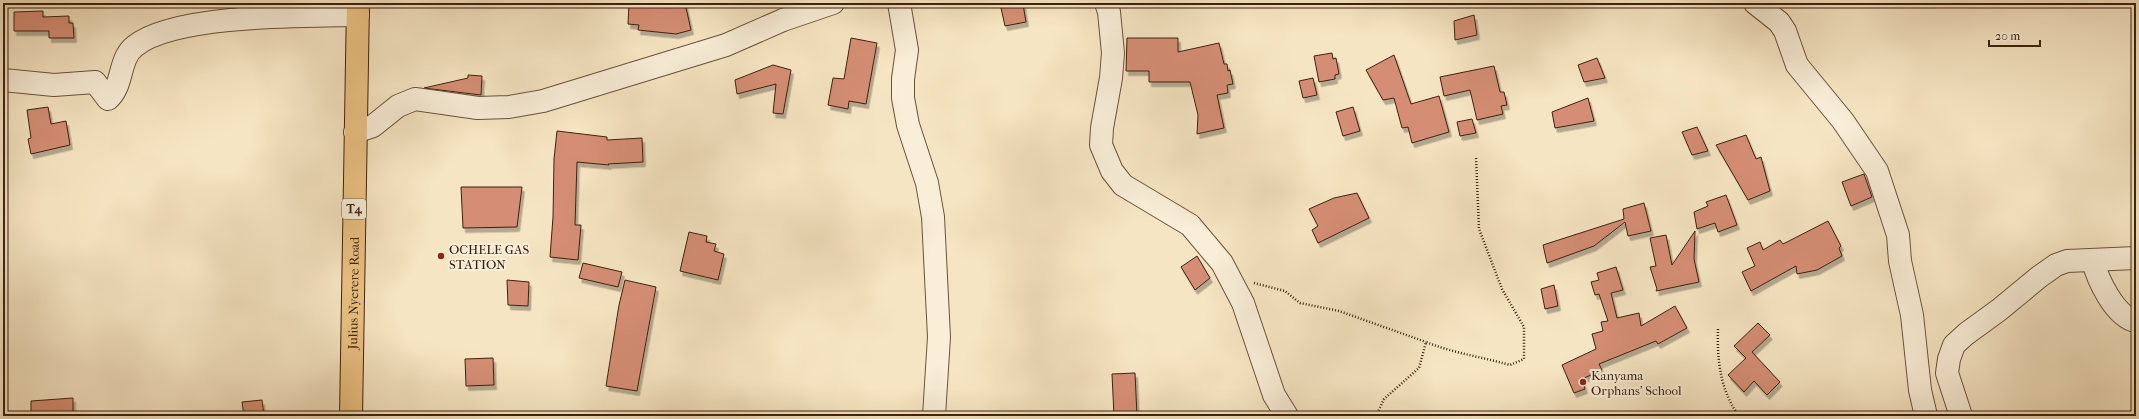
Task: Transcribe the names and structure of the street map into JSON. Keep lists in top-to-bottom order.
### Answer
{
  "streets": {
    "highway": ["T4", "Julius Nyerere Road"]
  },
  "places": ["OCHELE GAS STATION", "Kanyama Orphans' School"],
  "scale_bar": "20 m"
}
